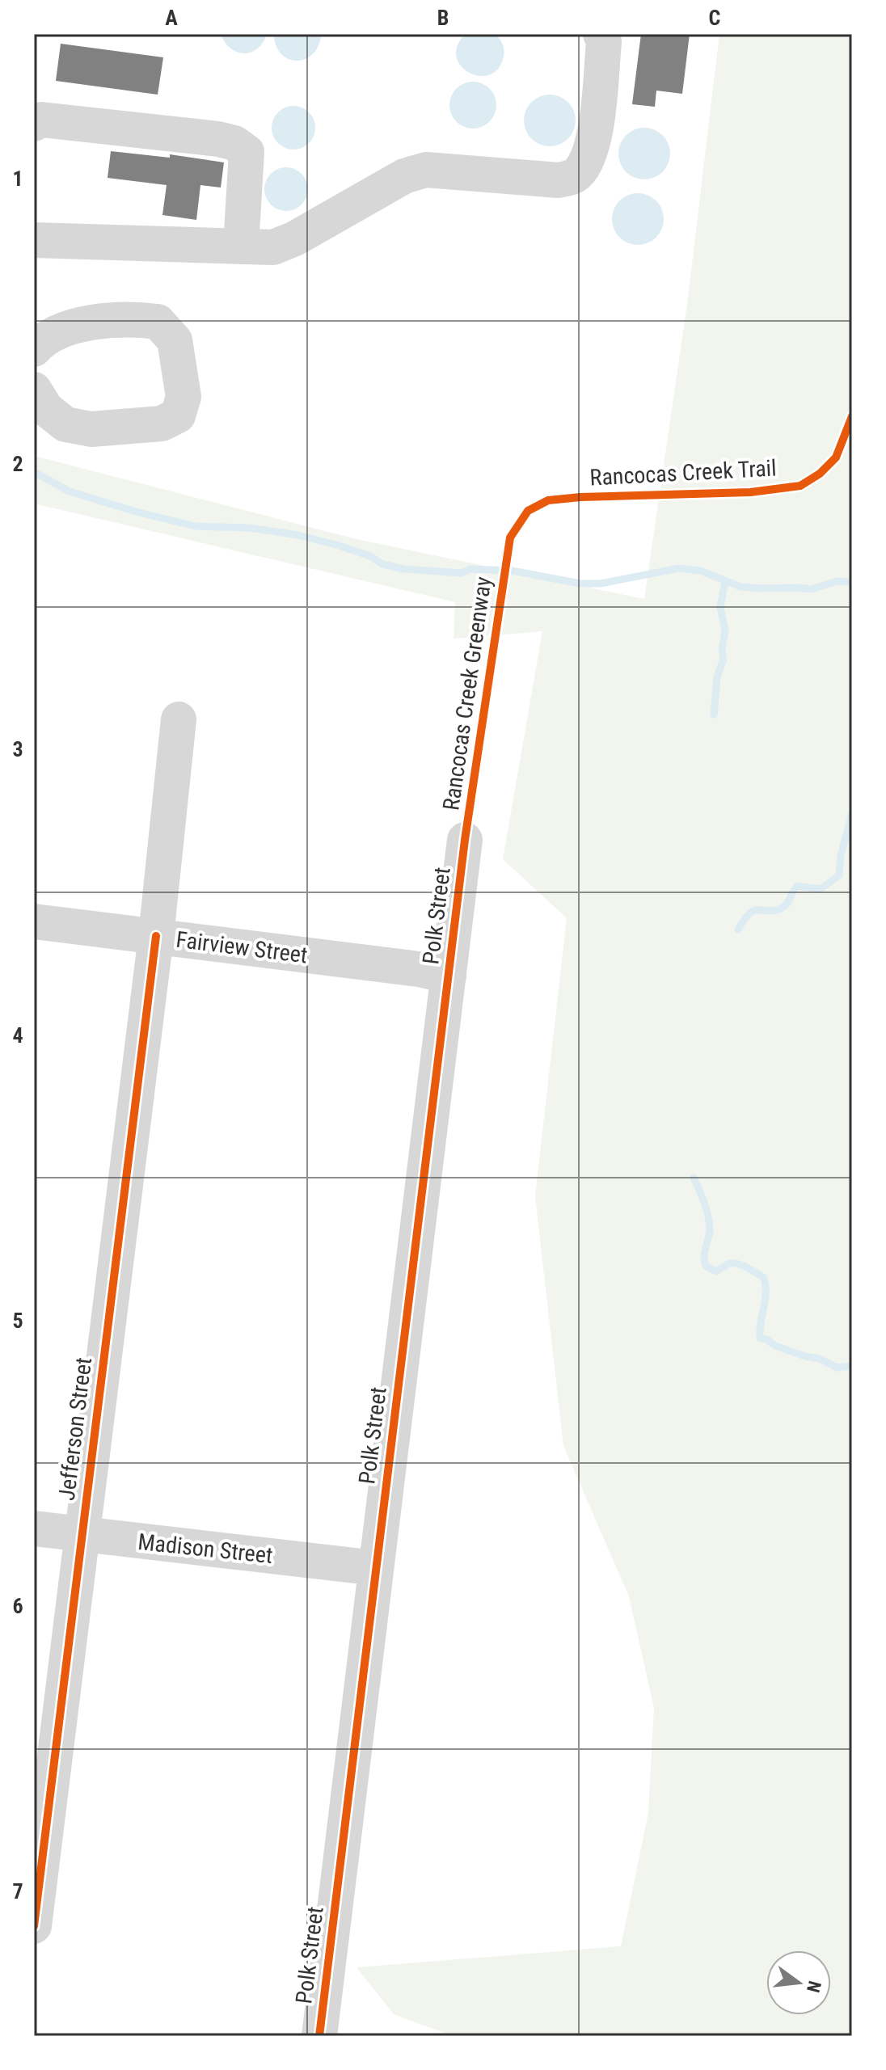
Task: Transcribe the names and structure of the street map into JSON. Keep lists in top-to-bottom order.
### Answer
{
  "streets": {
    "street": [
      "Polk Street",
      "Fairview Street",
      "Jefferson Street",
      "Madison Street"
    ],
    "cycle path": ["Rancocas Creek Trail"]
  },
  "crossings": [
    ["Polk Street", "Fairview Street"],
    ["Polk Street", "Madison Street"],
    ["Fairview Street", "Jefferson Street"],
    ["Jefferson Street", "Madison Street"]
  ],
  "north": "right",
  "grid": {
    "columns": ["A", "B", "C"],
    "rows": [
      "1",
      "2",
      "3",
      "4",
      "5",
      "6",
      "7"
    ]
  }
}
